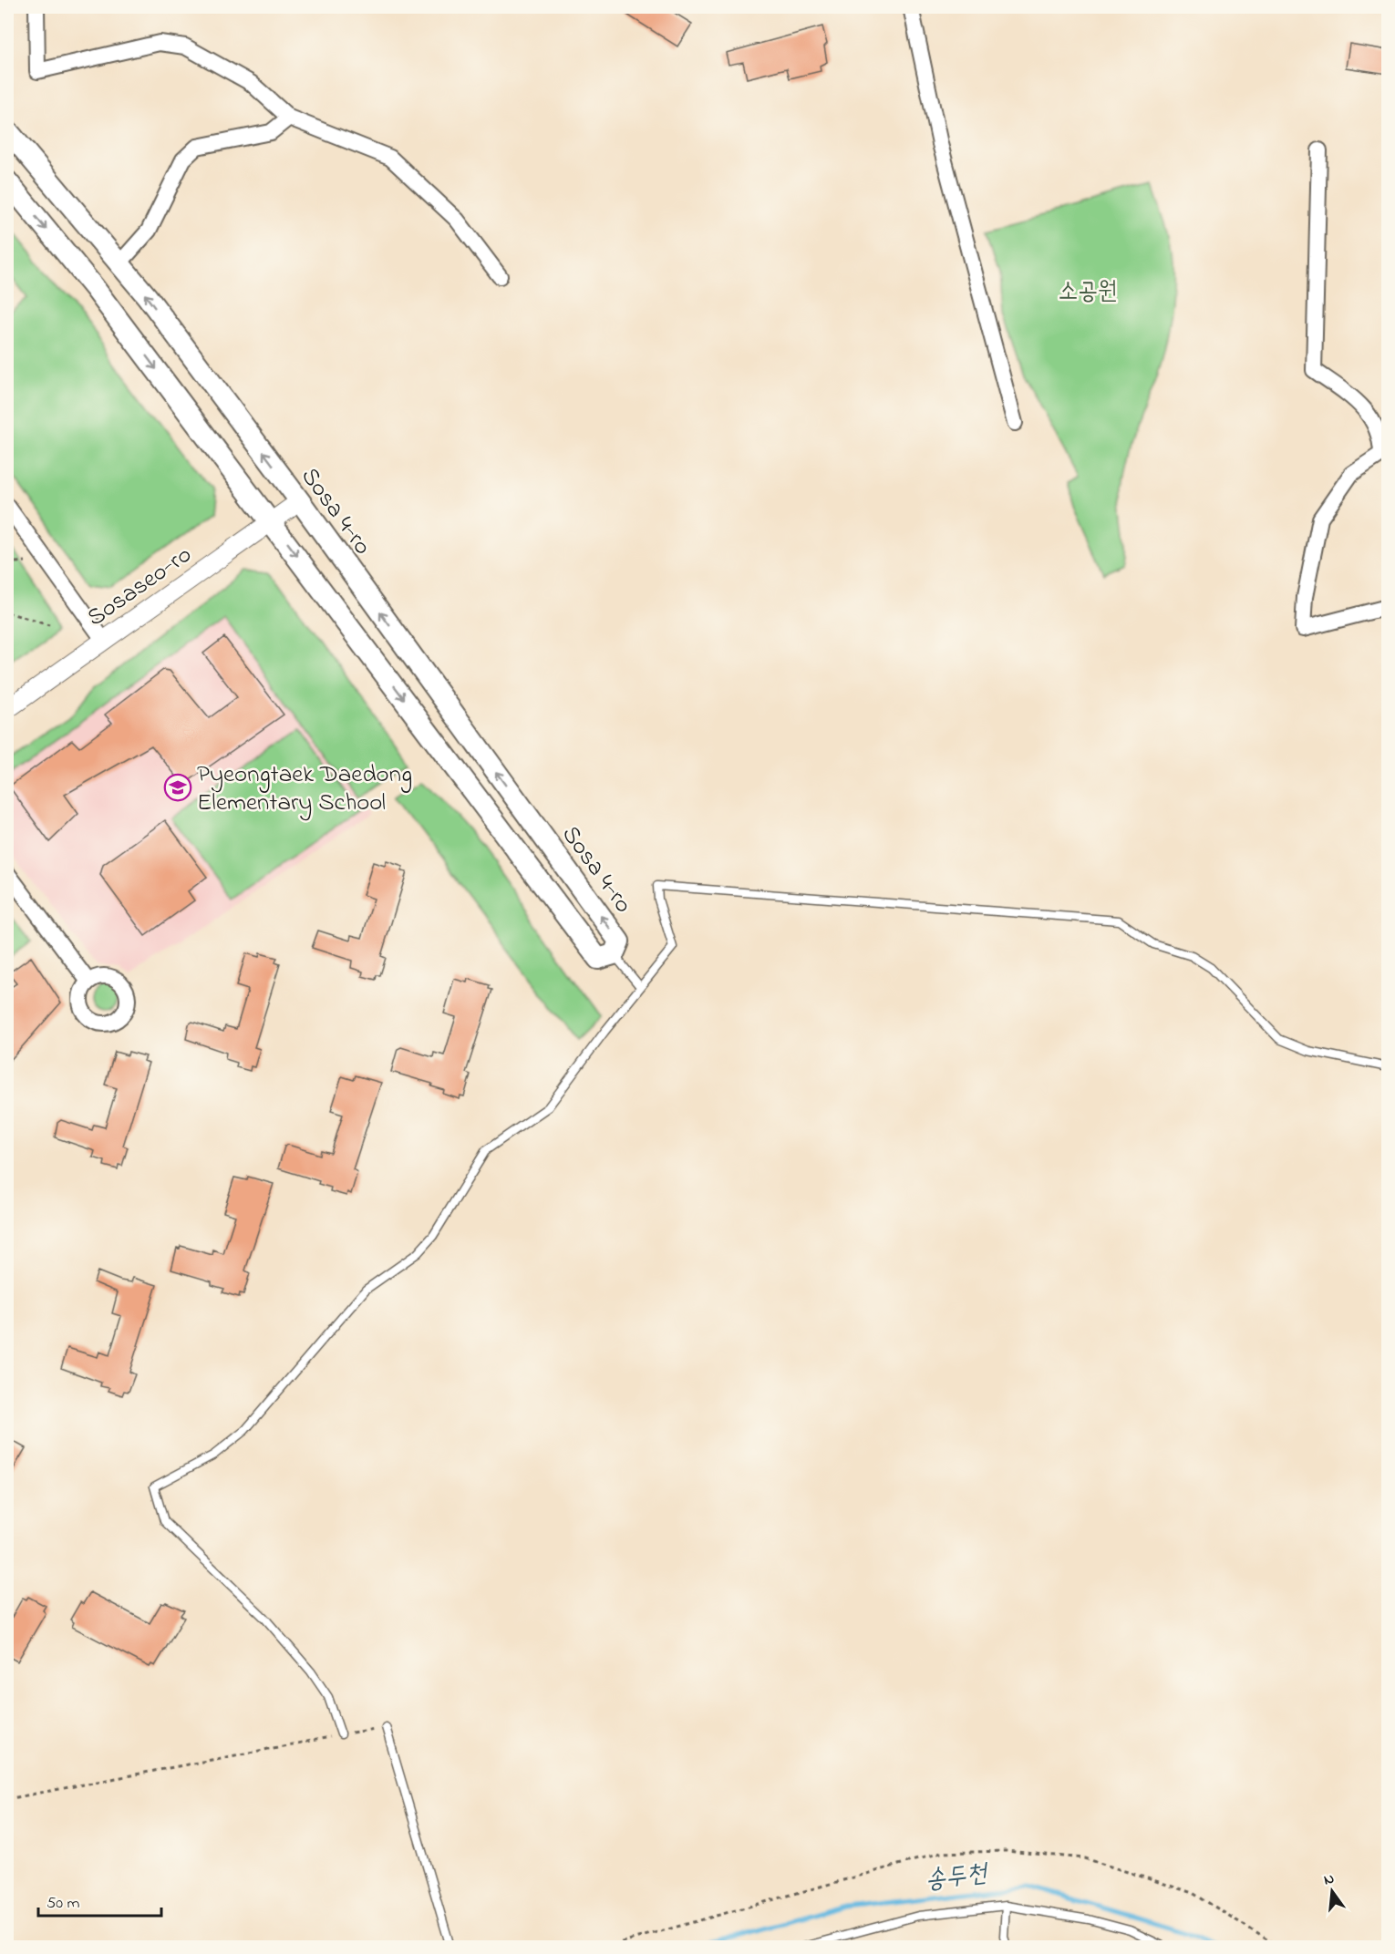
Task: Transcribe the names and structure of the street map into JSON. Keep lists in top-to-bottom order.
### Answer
{
  "streets": {
    "main road": ["Sosa 4-ro"],
    "street": ["Sosaseo-ro"]
  },
  "crossings": [
    ["Sosa 4-ro", "Sosaseo-ro"]
  ],
  "water": ["송두천"],
  "parks": ["소공원"],
  "places": {
    "school or university": ["Pyeongtaek Daedong Elementary School"]
  },
  "scale_bar": "50 m",
  "north": "top"
}
